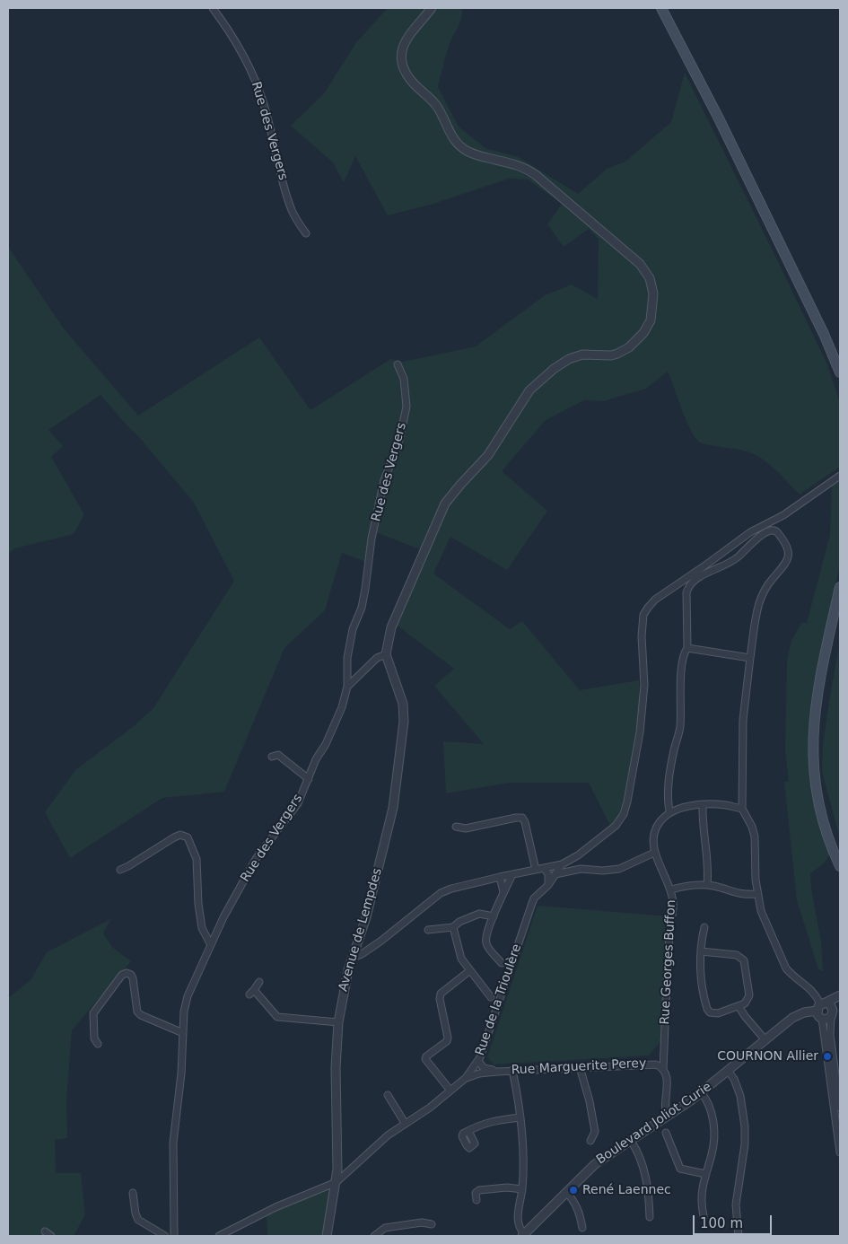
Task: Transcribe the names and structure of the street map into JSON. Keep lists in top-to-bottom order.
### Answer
{
  "streets": {
    "street": [
      "Rue des Vergers",
      "Avenue de Lempdes",
      "Rue Georges Buffon",
      "Rue de la Trioulère",
      "Rue Marguerite Perey",
      "Boulevard Joliot Curie"
    ]
  },
  "crossings": [
    ["Avenue de Lempdes", "Rue de la Trioulère"],
    ["Rue Georges Buffon", "Rue Marguerite Perey"],
    ["Rue de la Trioulère", "Rue Marguerite Perey"],
    ["Rue Marguerite Perey", "Boulevard Joliot Curie"]
  ],
  "places": ["COURNON Allier", "René Laennec"],
  "scale_bar": "100 m"
}
